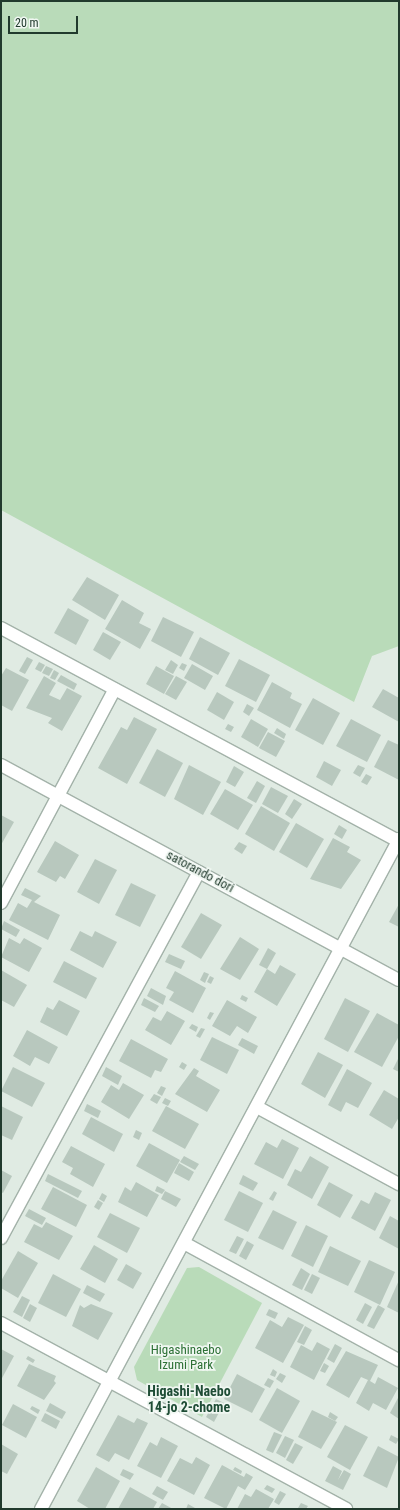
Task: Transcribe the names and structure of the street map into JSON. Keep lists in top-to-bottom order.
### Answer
{
  "streets": {
    "street": ["satorando dori"]
  },
  "districts": ["Higashi-Naebo 14-jo 2-chome"],
  "parks": ["Higashinaebo Izumi Park"],
  "scale_bar": "20 m"
}
